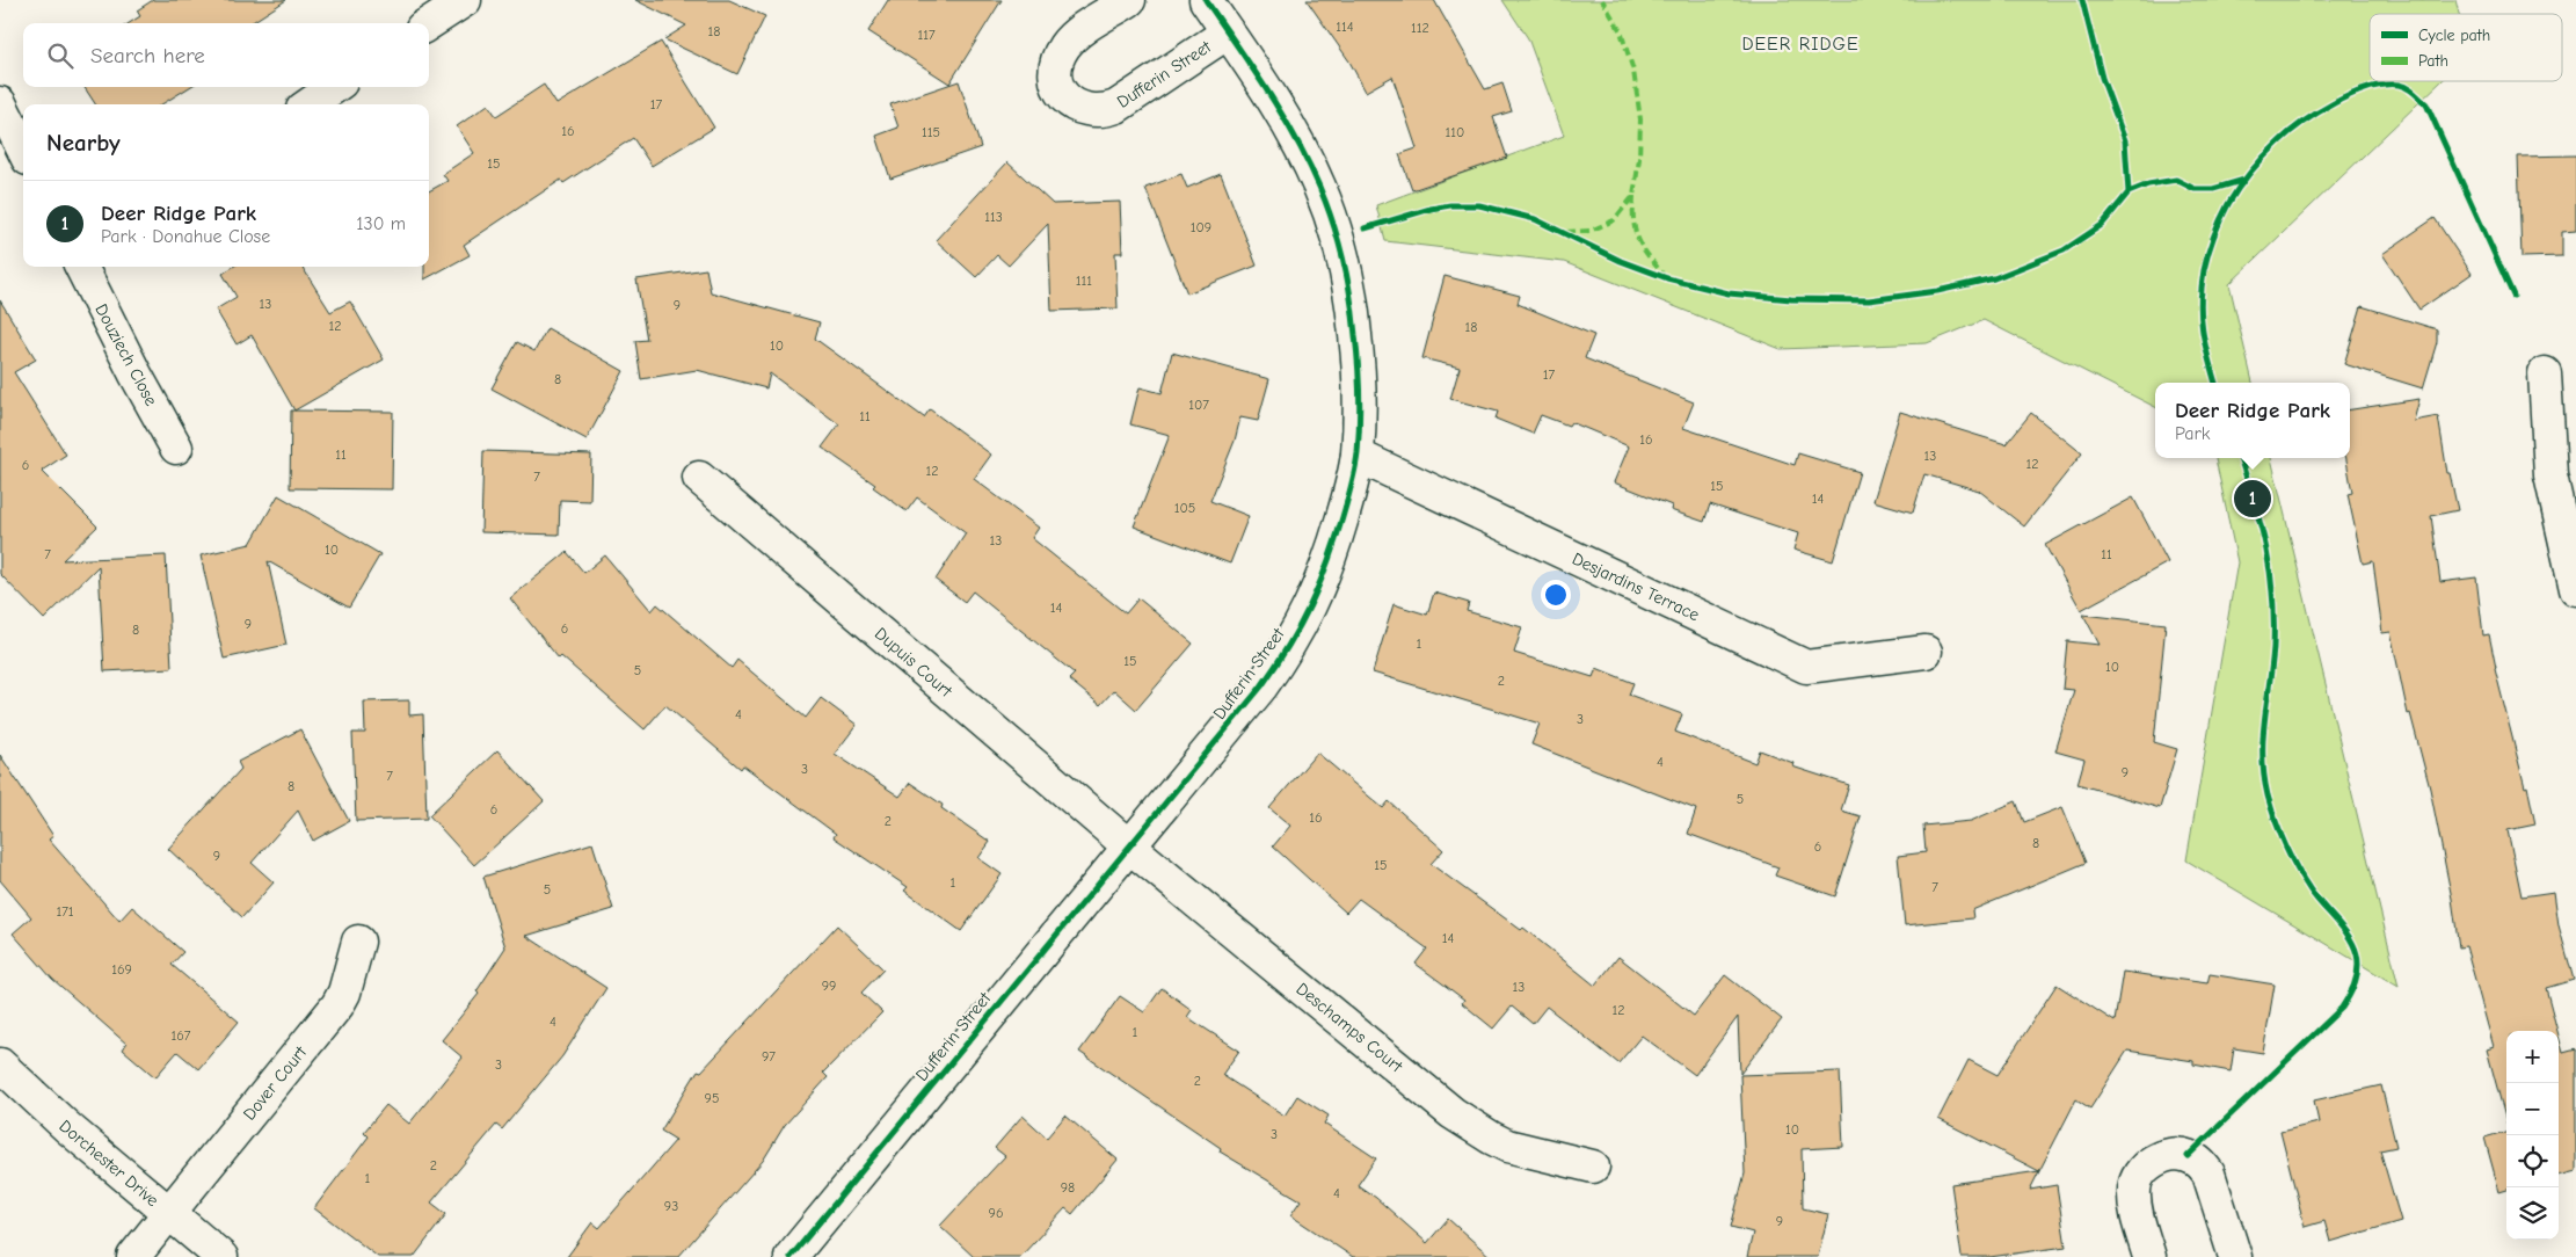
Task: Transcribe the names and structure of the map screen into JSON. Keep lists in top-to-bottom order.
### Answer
{
  "streets": {
    "street": [
      "Dufferin Street",
      "Douziech Close",
      "Desjardins Terrace",
      "Dupuis Court",
      "Deschamps Court",
      "Dover Court",
      "Dorchester Drive"
    ]
  },
  "crossings": [
    ["Dufferin Street", "Desjardins Terrace"],
    ["Dufferin Street", "Dupuis Court"],
    ["Dufferin Street", "Deschamps Court"],
    ["Dupuis Court", "Deschamps Court"],
    ["Dover Court", "Dorchester Drive"]
  ],
  "districts": ["DEER RIDGE"],
  "house_numbers": [
    "114",
    "112",
    "18",
    "117",
    "17",
    "16",
    "115",
    "110",
    "15",
    "113",
    "109",
    "111",
    "13",
    "9",
    "12",
    "18",
    "10",
    "17",
    "8",
    "107",
    "11",
    "16",
    "11",
    "13",
    "12",
    "6",
    "12",
    "7",
    "15",
    "14",
    "105",
    "13",
    "10",
    "7",
    "11",
    "14",
    "9",
    "6",
    "8",
    "1",
    "15",
    "10",
    "5",
    "2",
    "4",
    "3",
    "4",
    "3",
    "9",
    "7",
    "8",
    "5",
    "6",
    "16",
    "2",
    "8",
    "6",
    "9",
    "15",
    "1",
    "7",
    "5",
    "171",
    "14",
    "169",
    "99",
    "13",
    "12",
    "4",
    "1",
    "167",
    "97",
    "3",
    "2",
    "95",
    "10",
    "3",
    "2",
    "1",
    "98",
    "4",
    "93",
    "96",
    "9"
  ],
  "legend": ["Cycle path", "Path"],
  "page": {
    "search": "Search here",
    "heading": "Nearby",
    "list": [
      {
        "mark": "1",
        "name": "Deer Ridge Park",
        "note": "Park · Donahue Close",
        "value": "130 m"
      }
    ],
    "popup": ["Deer Ridge Park", "Park"],
    "pins": "1",
    "map_buttons": ["+", "−"]
  }
}
